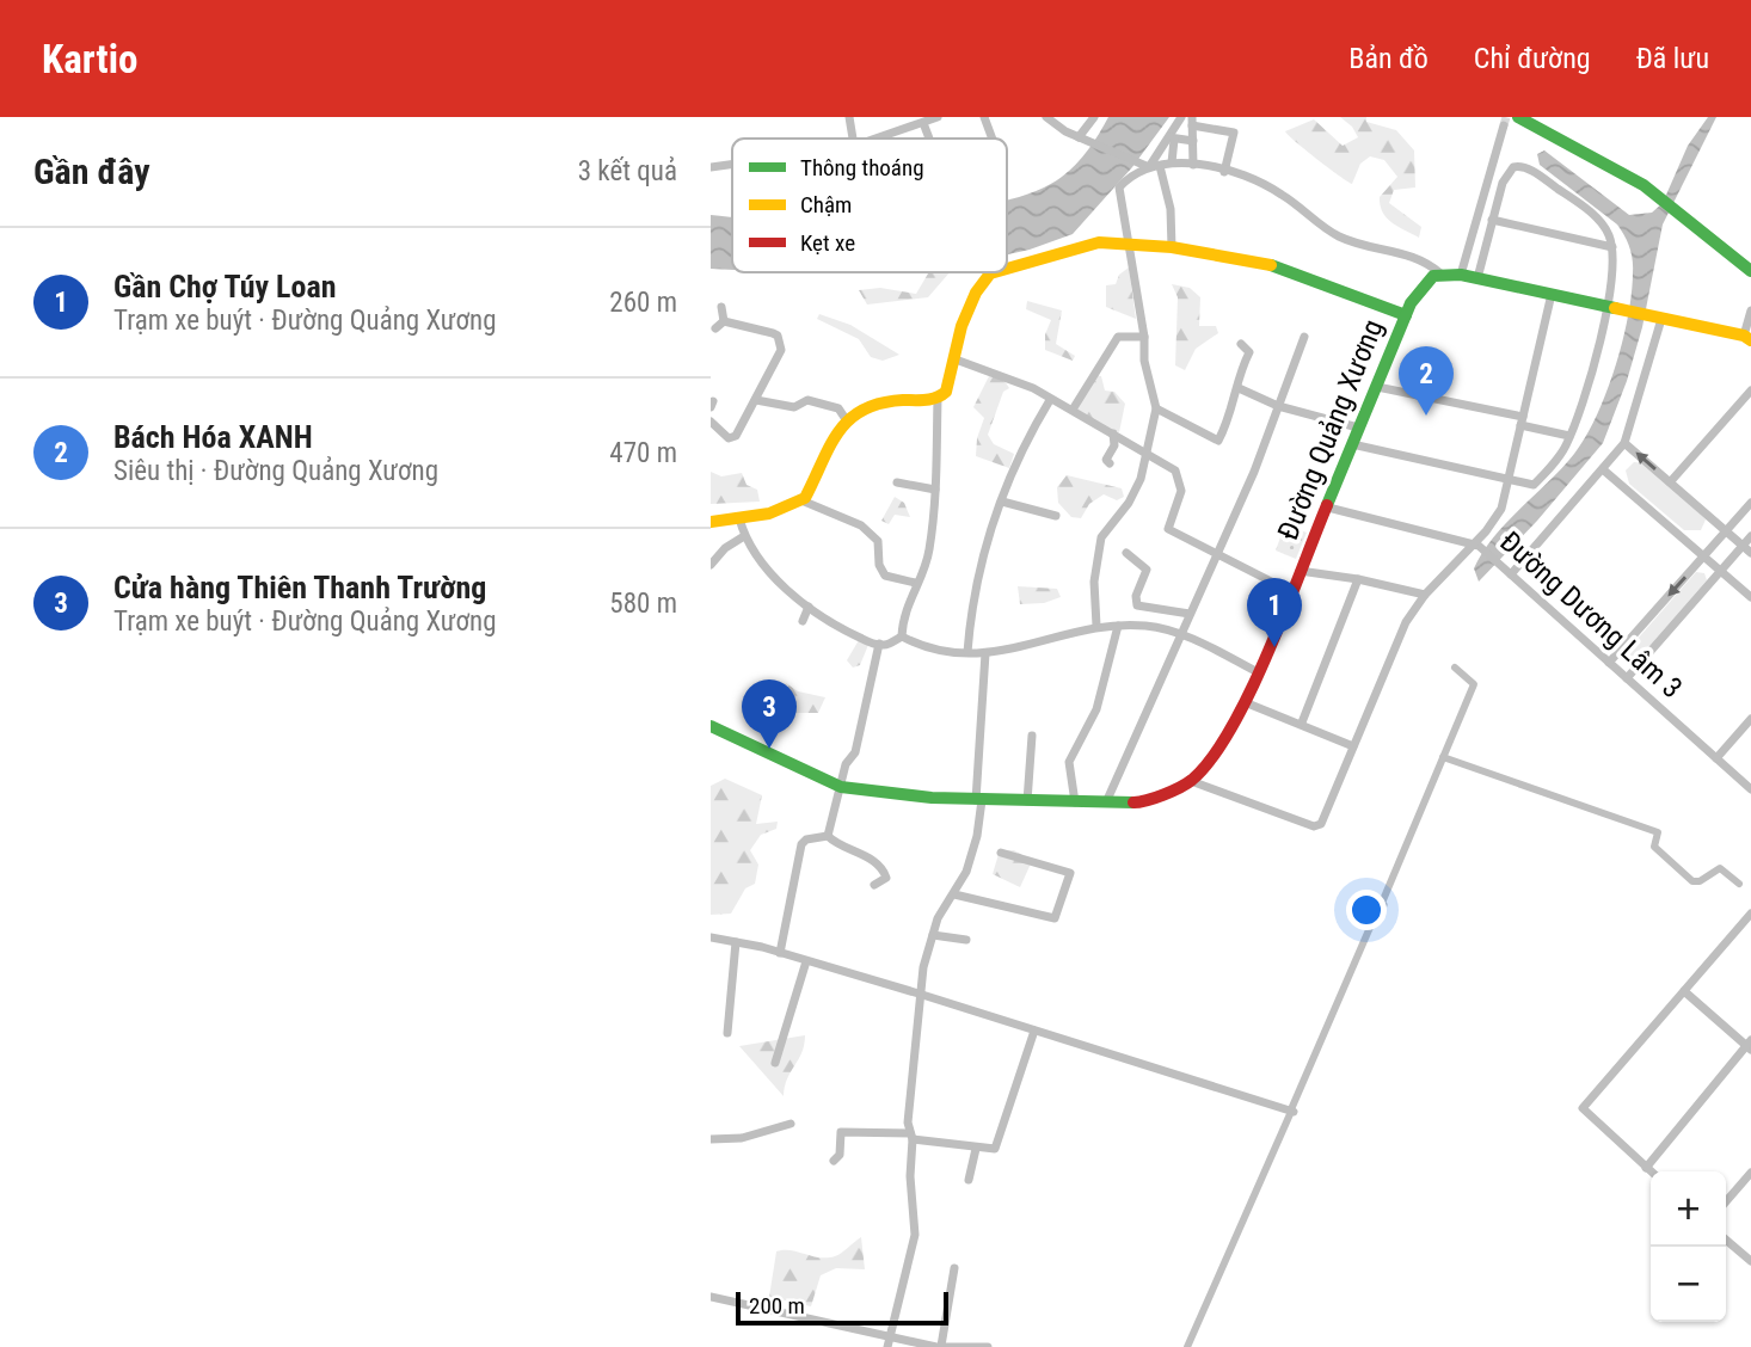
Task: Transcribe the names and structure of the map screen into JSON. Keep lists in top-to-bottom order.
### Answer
{
  "streets": {
    "main road": ["Đường Quảng Xương"],
    "street": ["Đường Dương Lâm 3"]
  },
  "crossings": [
    ["Đường Quảng Xương", "Đường Dương Lâm 3"]
  ],
  "legend": ["Thông thoáng", "Chậm", "Kẹt xe"],
  "scale_bar": "200 m",
  "page": {
    "header": "Kartio",
    "nav": ["Bản đồ", "Chỉ đường", "Đã lưu"],
    "heading": ["Gần đây", "3 kết quả"],
    "list": [
      {
        "mark": "1",
        "name": "Gần Chợ Túy Loan",
        "note": "Trạm xe buýt · Đường Quảng Xương",
        "value": "260 m"
      },
      {
        "mark": "2",
        "name": "Bách Hóa XANH",
        "note": "Siêu thị · Đường Quảng Xương",
        "value": "470 m"
      },
      {
        "mark": "3",
        "name": "Cửa hàng Thiên Thanh Trường",
        "note": "Trạm xe buýt · Đường Quảng Xương",
        "value": "580 m"
      }
    ],
    "pins": ["2", "1", "3"],
    "map_buttons": ["+", "−"],
    "scale": "200 m"
  }
}
